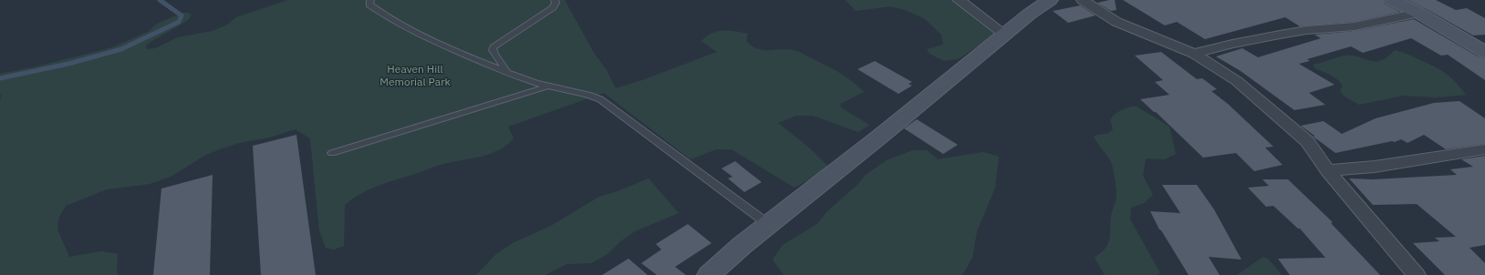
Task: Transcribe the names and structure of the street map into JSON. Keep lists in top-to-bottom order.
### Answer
{
  "parks": ["Heaven Hill Memorial Park"]
}
